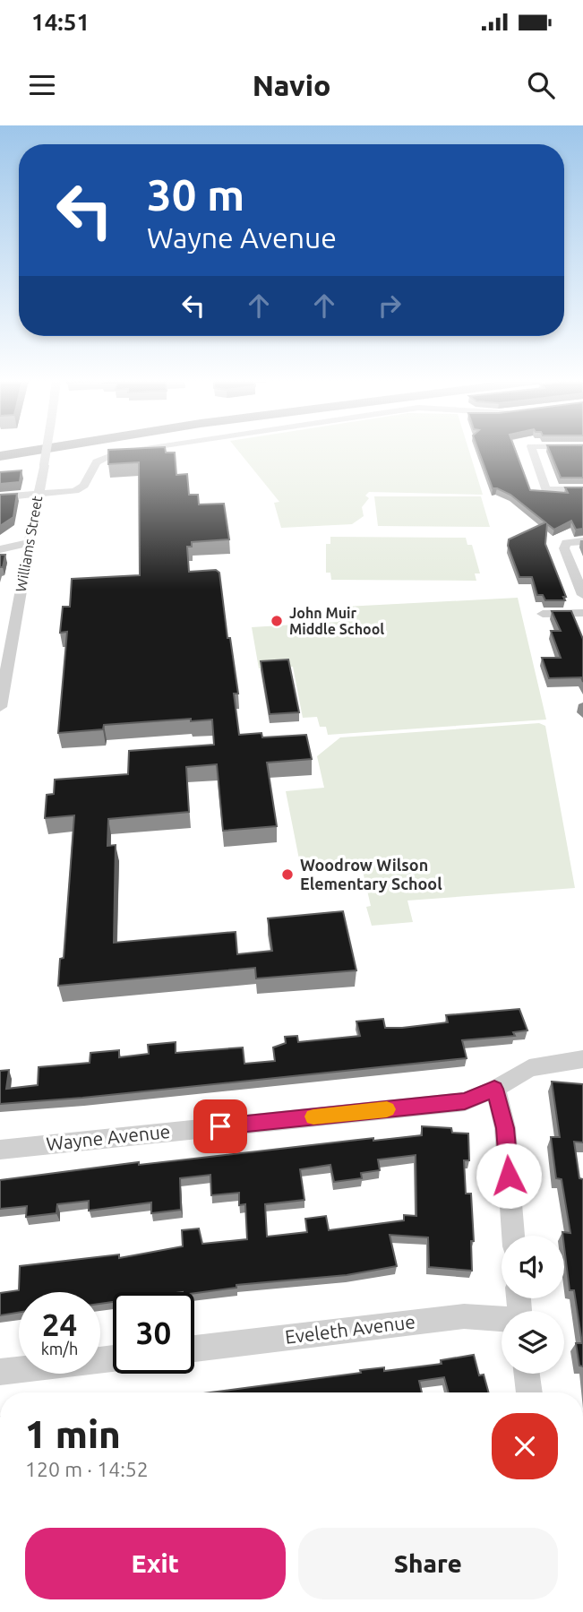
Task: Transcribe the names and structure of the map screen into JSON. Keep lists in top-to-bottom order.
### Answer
{
  "streets": {
    "street": ["Williams Street", "Wayne Avenue", "Eveleth Avenue"]
  },
  "places": ["John Muir Middle School", "Woodrow Wilson Elementary School"],
  "page": {
    "status": "14:51",
    "header": "Navio",
    "turn": ["30 m", "Wayne Avenue"],
    "speed": "24 km/h",
    "limit": "30",
    "heading": ["1 min", "120 m · 14:52"],
    "buttons": ["Exit", "Share"]
  }
}
